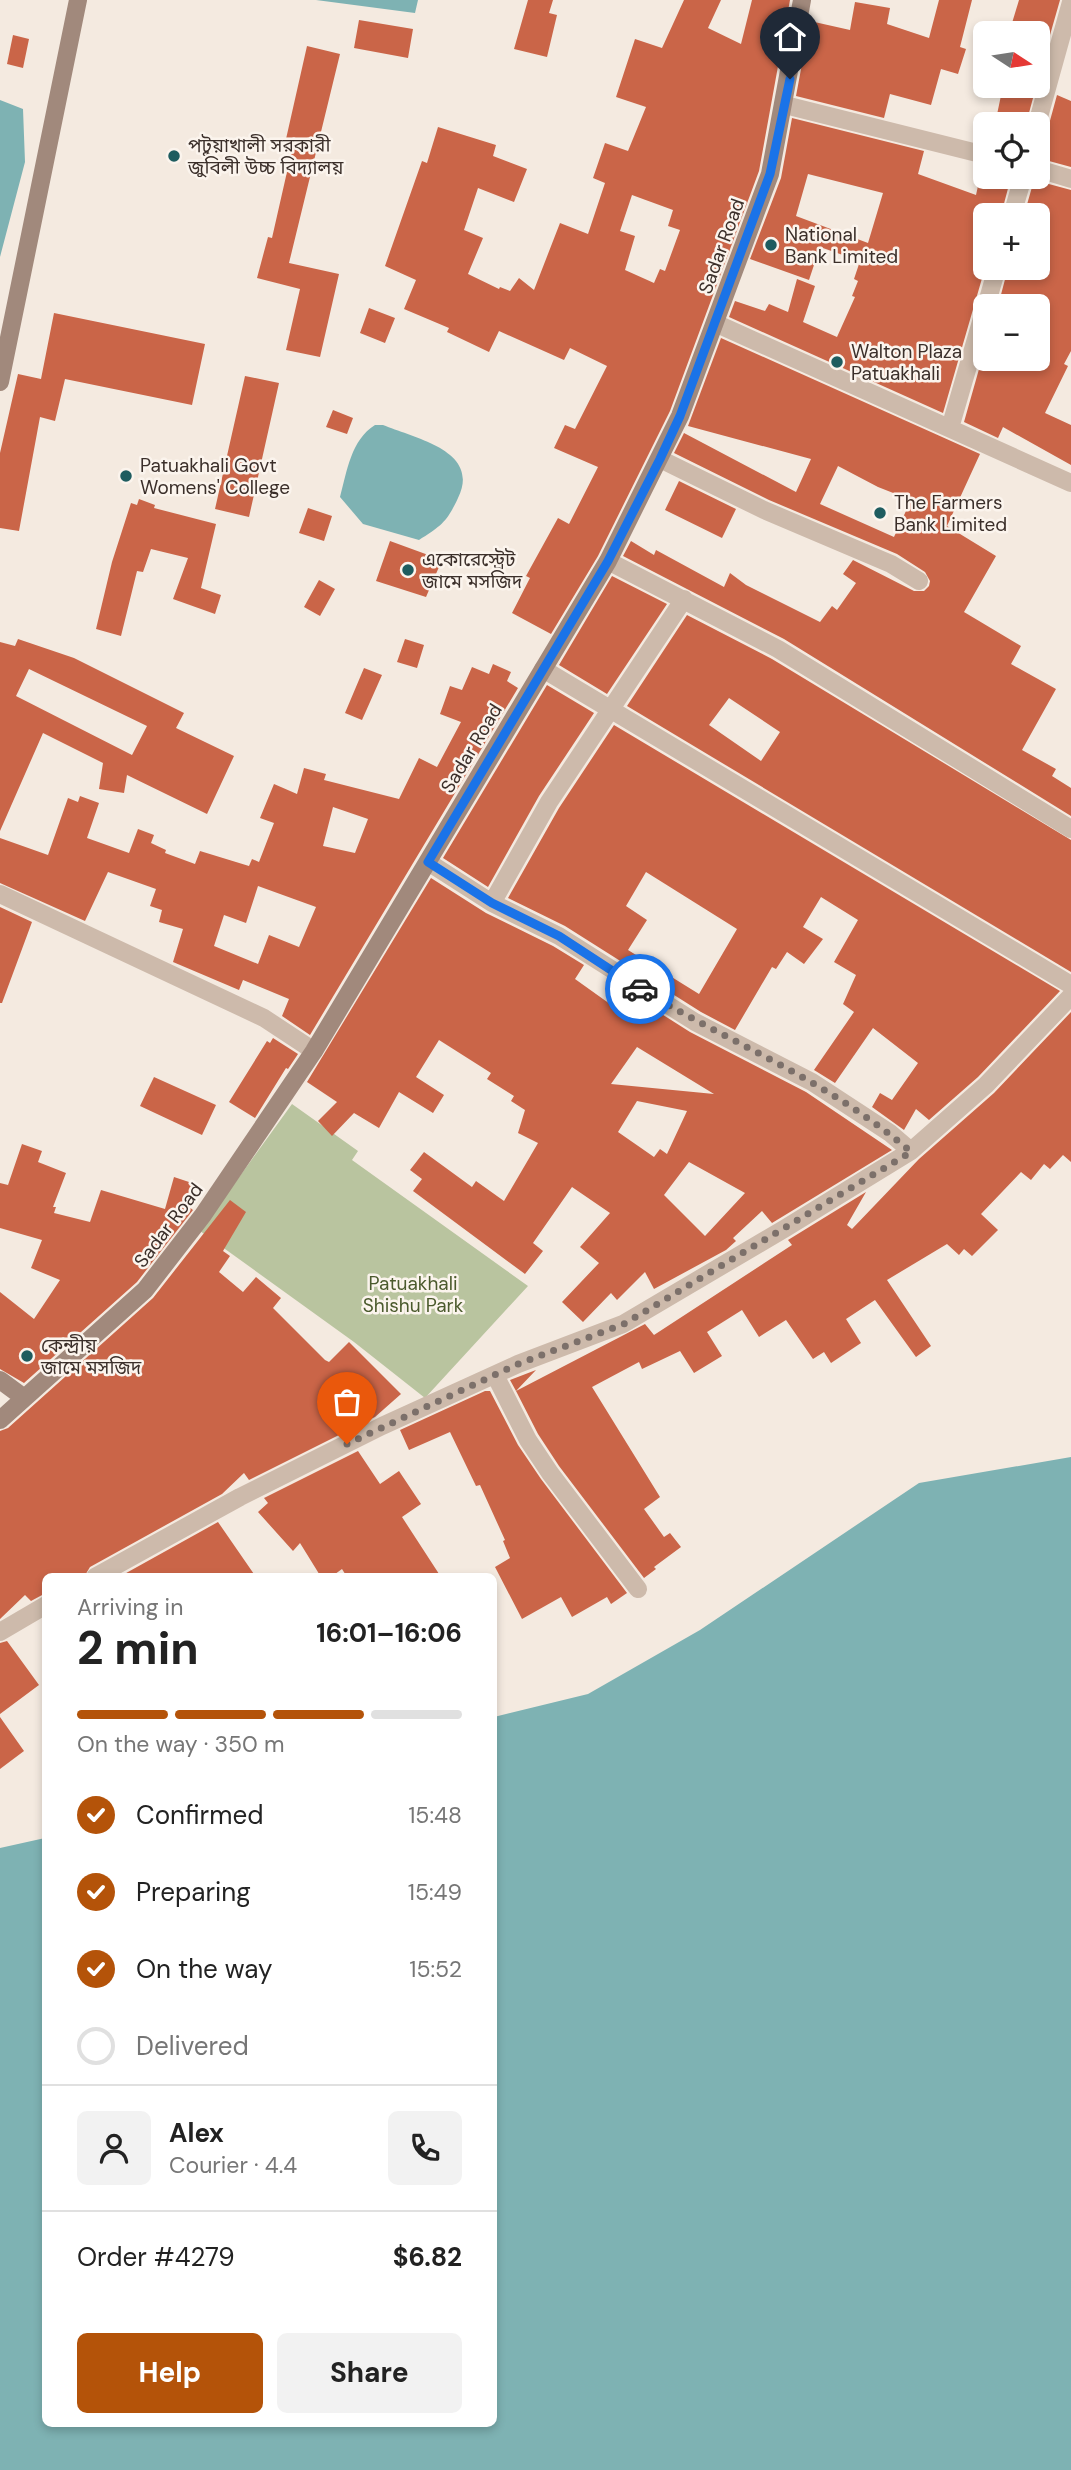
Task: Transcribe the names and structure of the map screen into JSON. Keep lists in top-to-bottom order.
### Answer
{
  "streets": {
    "street": ["Sadar Road"]
  },
  "parks": ["Patuakhali Shishu Park"],
  "places": [
    "পটুয়াখালী সরকারী জুবিলী উচ্চ বিদ্যালয়",
    "National Bank Limited",
    "Walton Plaza Patuakhali",
    "Patuakhali Govt Womens' College",
    "The Farmers Bank Limited",
    "একোরেস্ট্রেট জামে মসজিদ",
    "কেন্দ্রীয় জামে মসজিদ"
  ],
  "north": "right",
  "page": {
    "map_buttons": ["+", "−"],
    "heading": ["2 min", "Arriving in", "16:01–16:06"],
    "panel": [
      "Alex",
      "Courier · 4.4",
      "Order #4279",
      "$6.82"
    ],
    "bar": "On the way · 350 m",
    "list": [
      ["Confirmed", "15:48"],
      ["Preparing", "15:49"],
      ["On the way", "15:52"],
      "Delivered"
    ],
    "buttons": ["Help", "Share"]
  }
}
